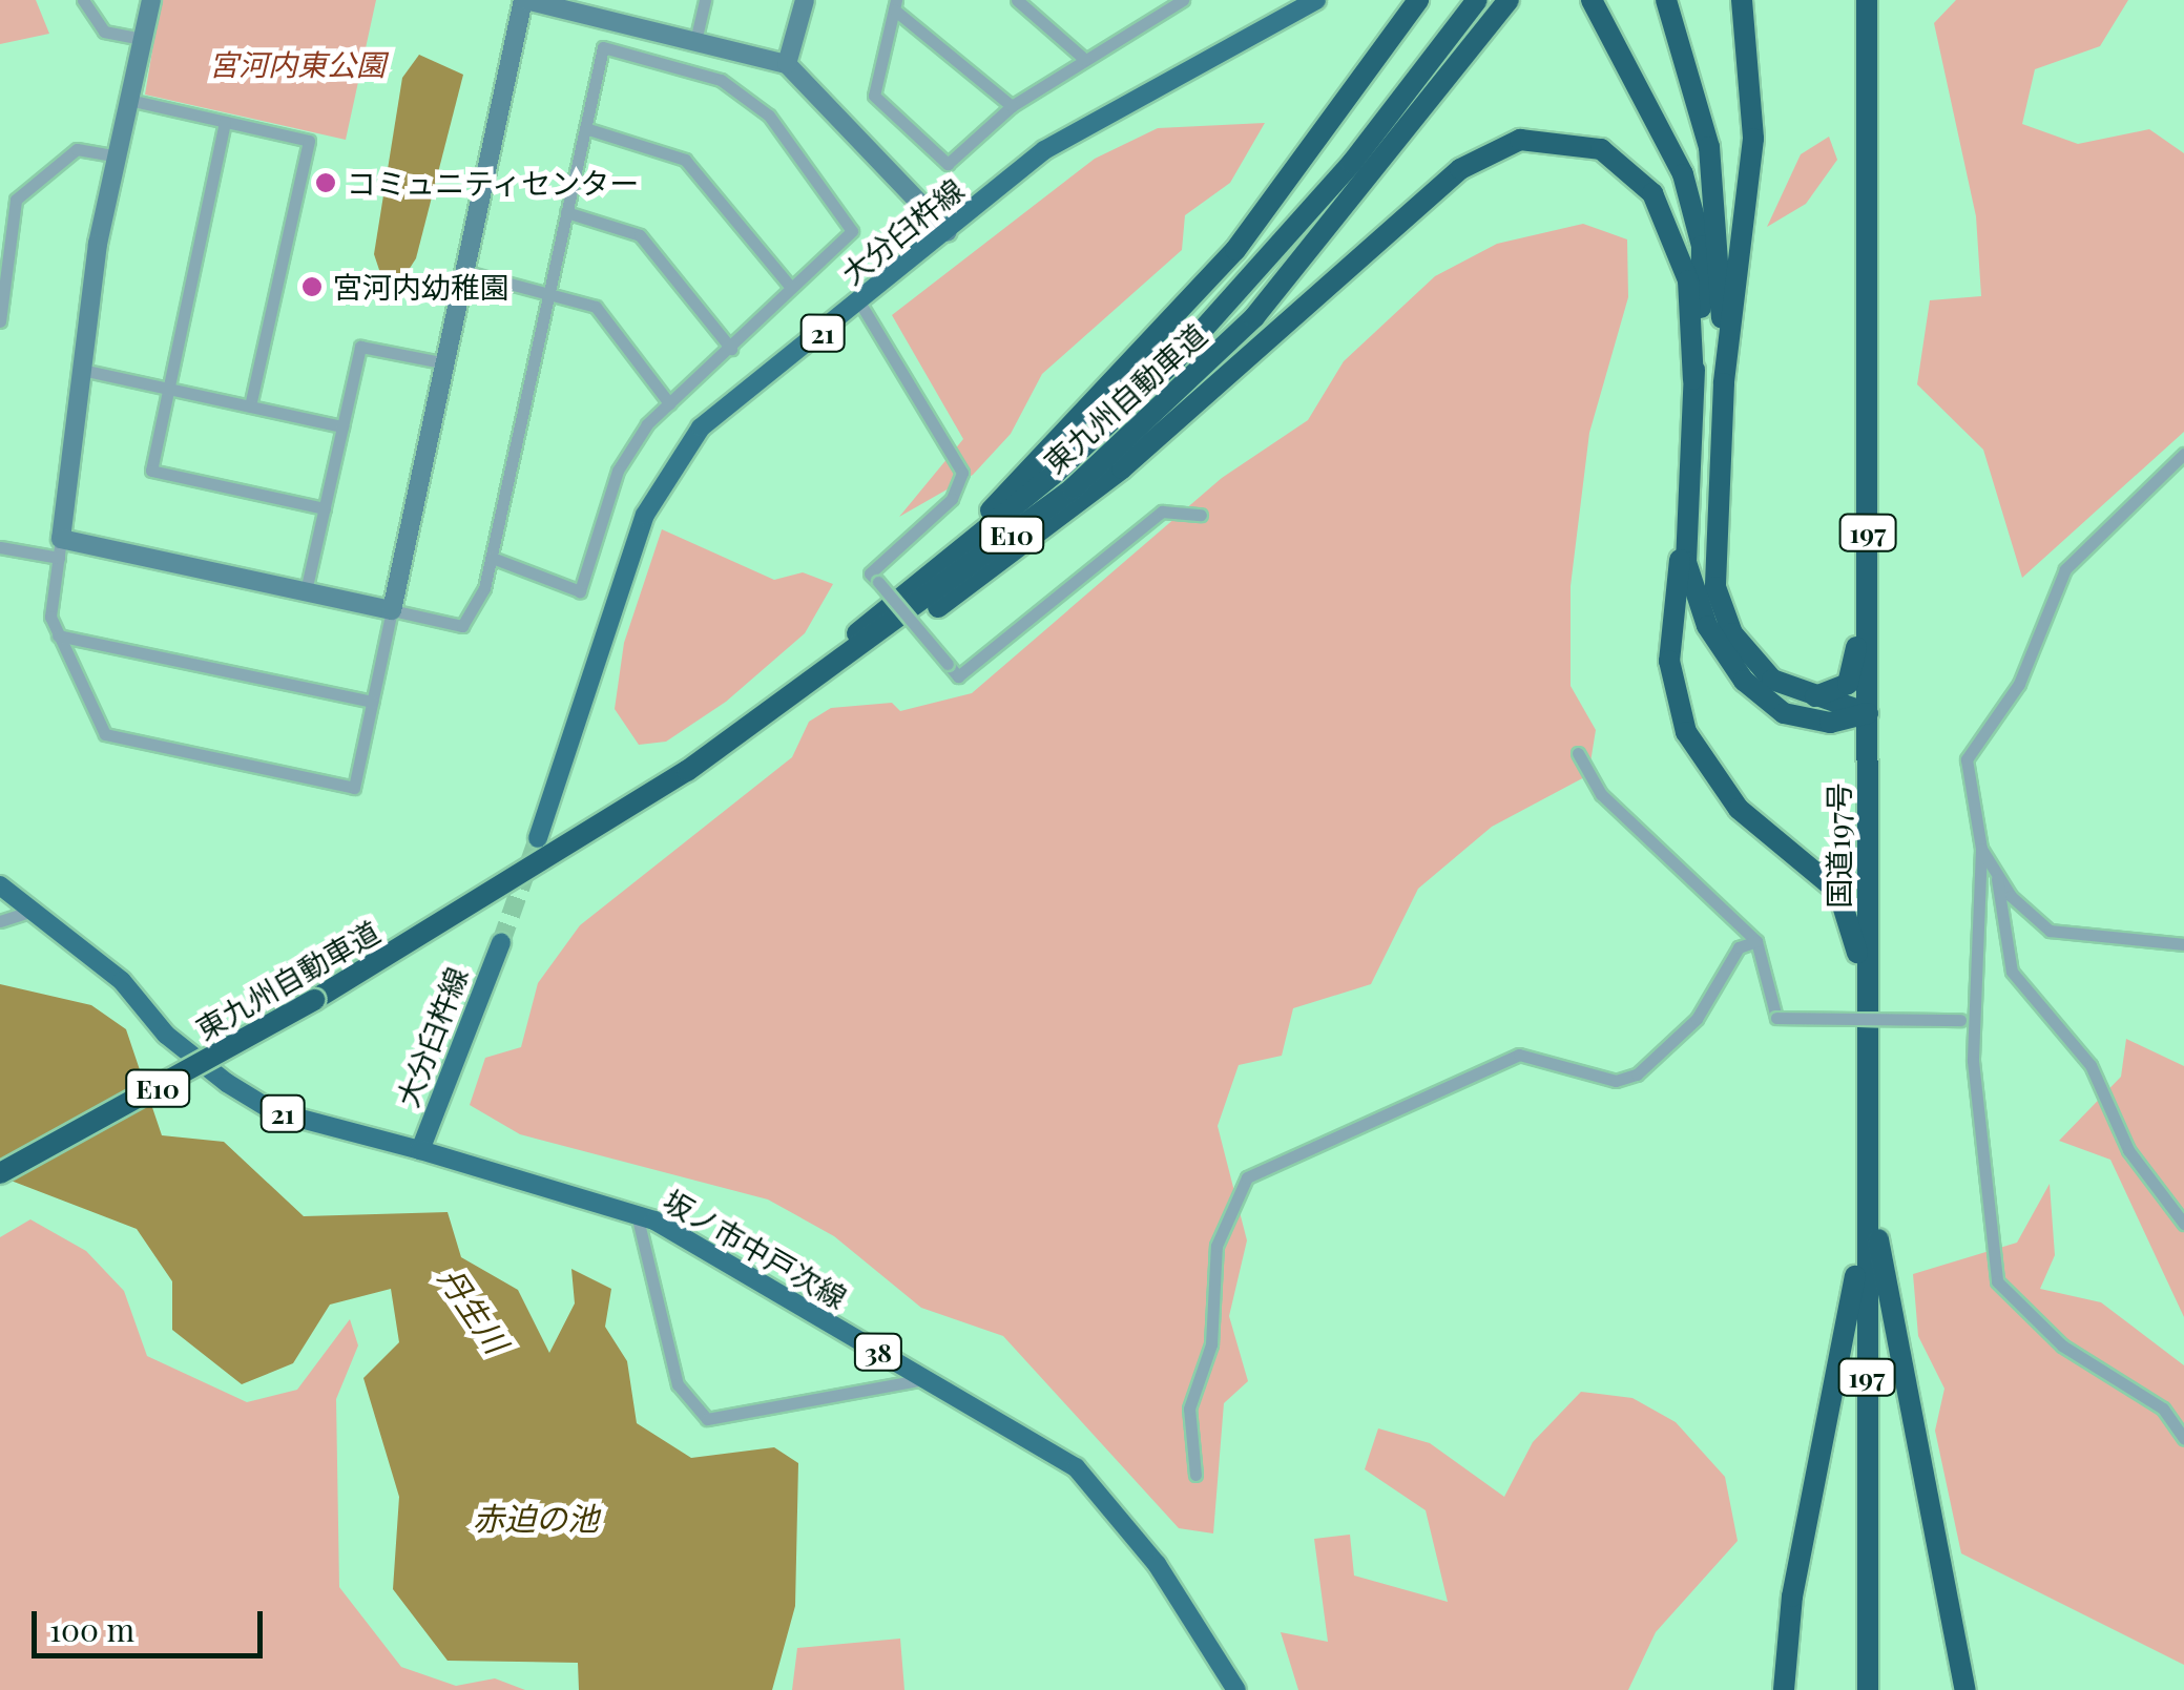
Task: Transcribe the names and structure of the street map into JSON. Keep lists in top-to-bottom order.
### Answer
{
  "streets": {
    "highway": [
      "東九州自動車道",
      "197",
      "E10",
      "国道197号"
    ],
    "main road": [
      "大分臼杵線",
      "21",
      "坂ノ市中戸次線",
      "38"
    ]
  },
  "crossings": [
    ["大分臼杵線", "坂ノ市中戸次線"]
  ],
  "water": ["丹生川", "赤迫の池"],
  "parks": ["宮河内東公園"],
  "places": ["コミュニティセンター", "宮河内幼稚園"],
  "scale_bar": "100 m"
}
